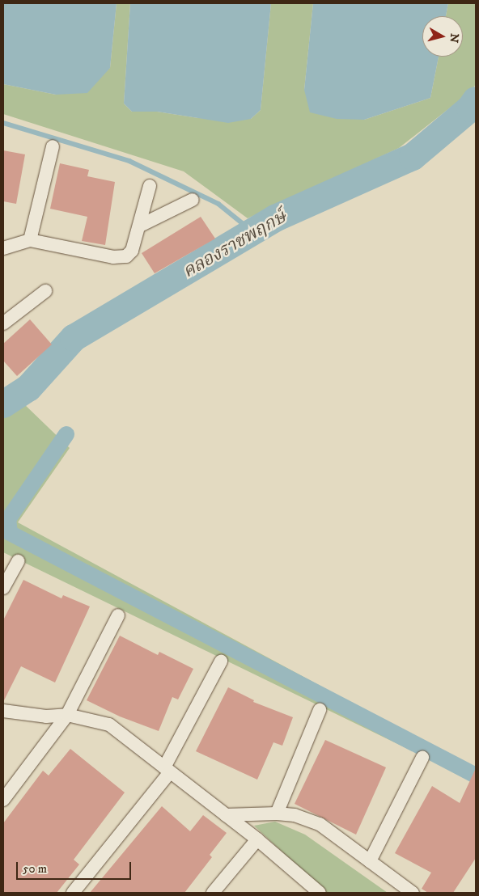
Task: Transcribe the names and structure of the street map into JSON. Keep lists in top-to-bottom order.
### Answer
{
  "water": ["คลองราชพฤกษ์"],
  "scale_bar": "50 m",
  "north": "right"
}
